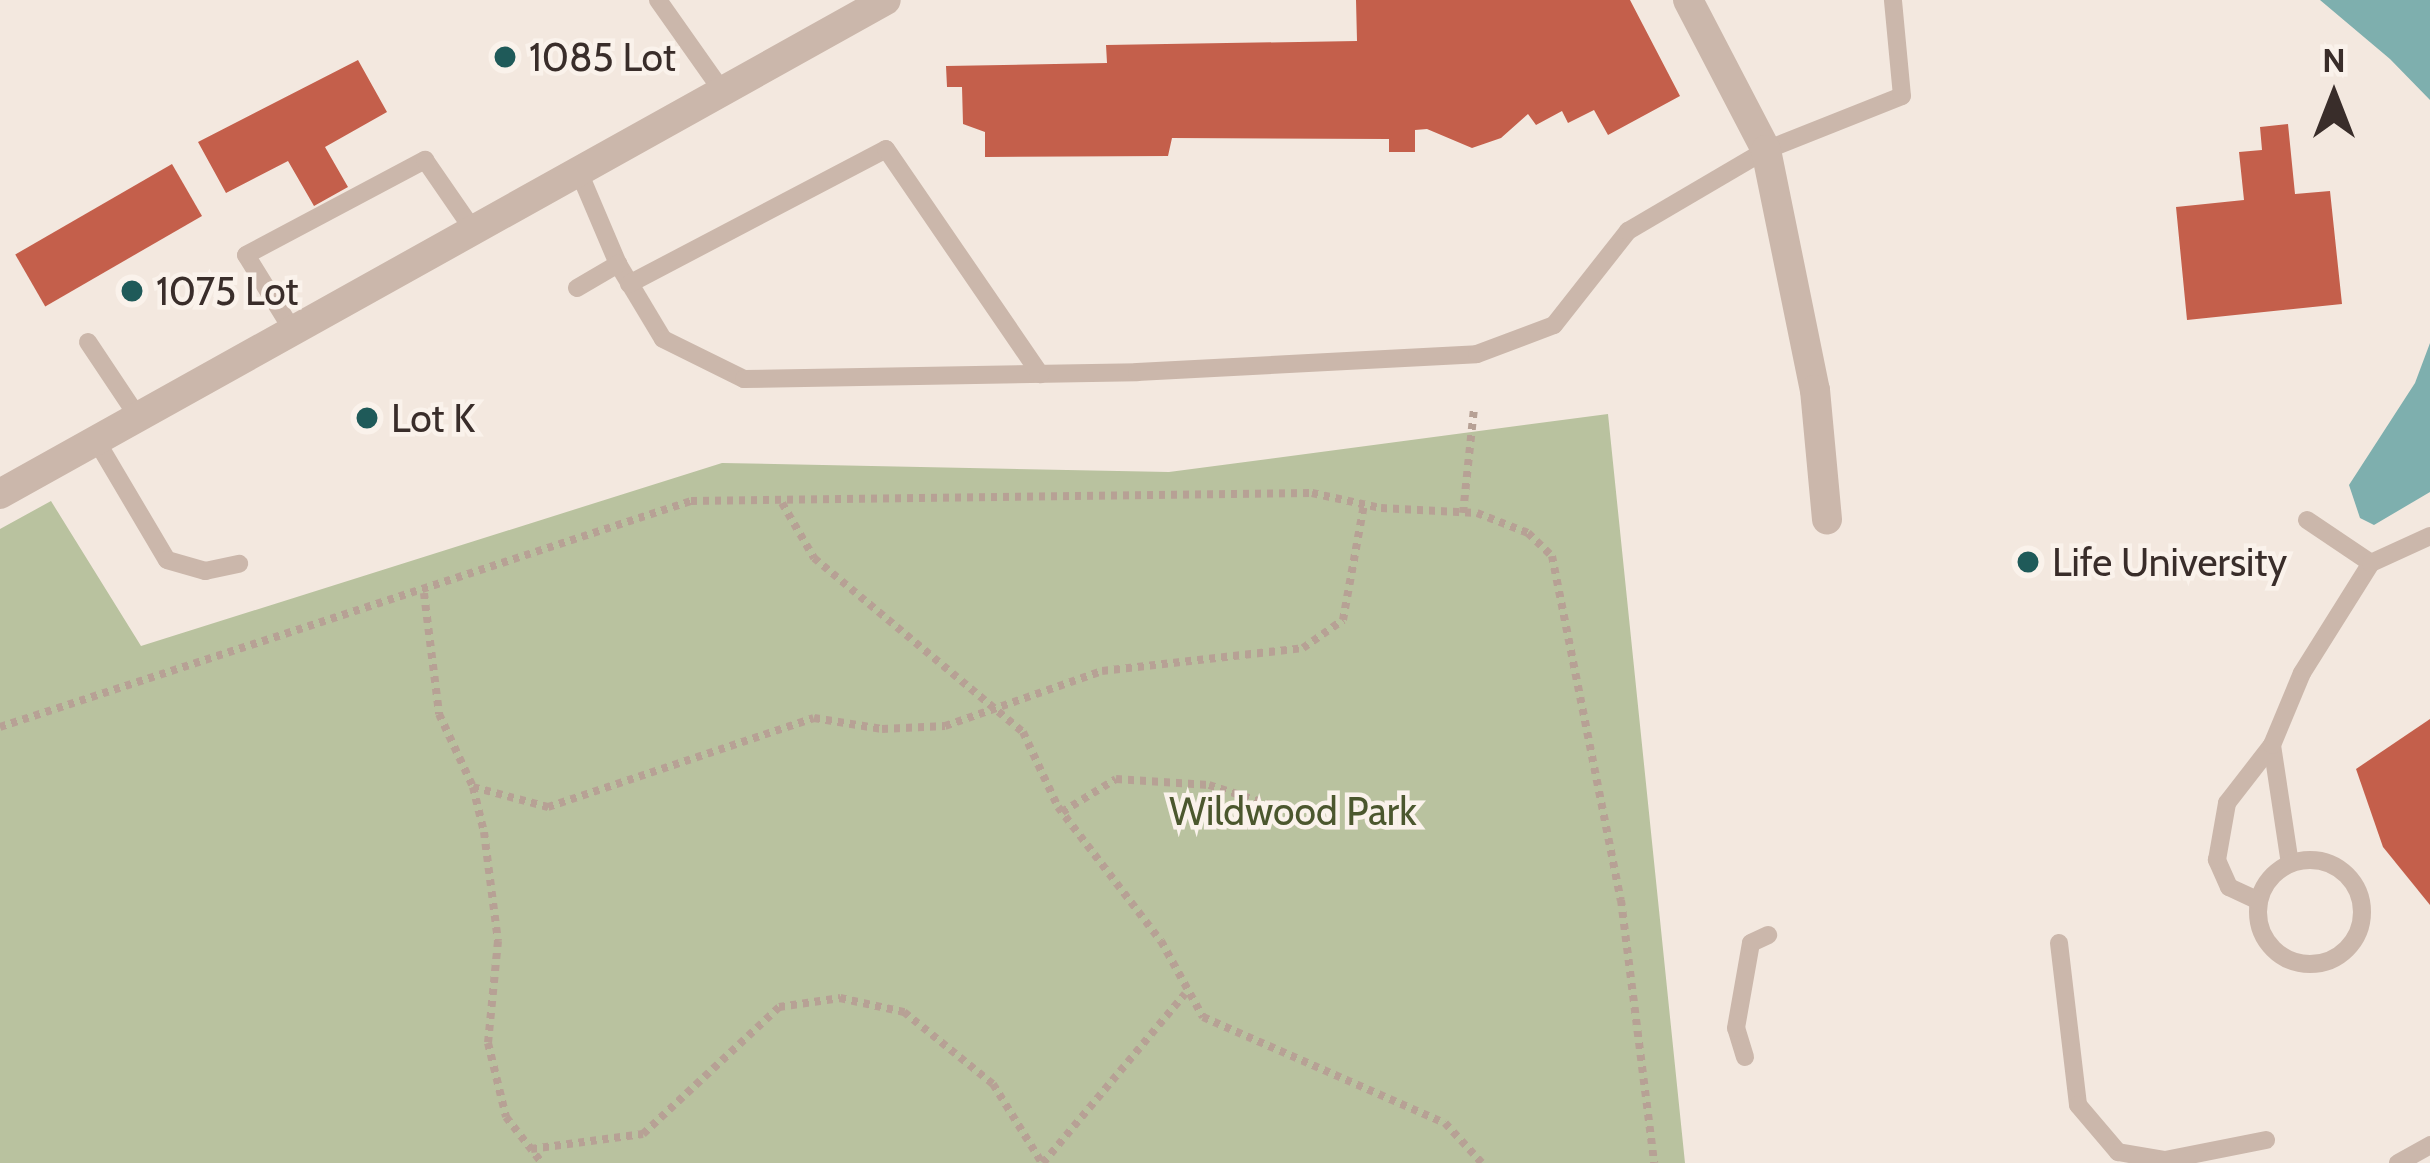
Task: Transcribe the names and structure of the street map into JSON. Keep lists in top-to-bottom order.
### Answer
{
  "parks": ["Wildwood Park"],
  "places": [
    "1085 Lot",
    "1075 Lot",
    "Lot K",
    "Life University"
  ],
  "north": "top"
}
